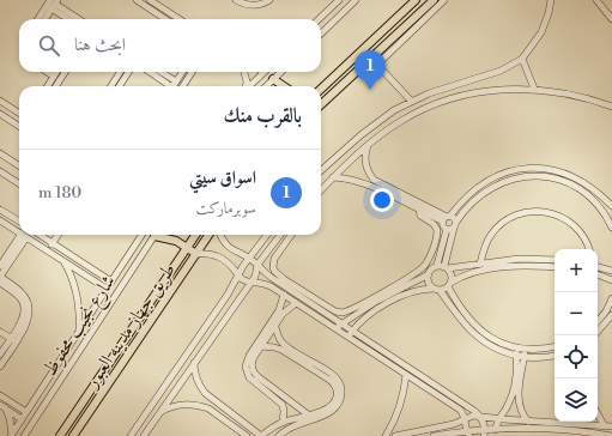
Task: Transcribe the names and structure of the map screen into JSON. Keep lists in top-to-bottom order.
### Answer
{
  "streets": {
    "main road": ["طريق جهاز مدينه العبور"],
    "street": ["شارع نجيب محفوظ"]
  },
  "page": {
    "search": "ابحث هنا",
    "pins": "1",
    "heading": "بالقرب منك",
    "list": [
      {
        "mark": "1",
        "name": "اسواق سيتي",
        "note": "سوبرماركت",
        "value": "180 m"
      }
    ],
    "map_buttons": ["+", "−"]
  }
}
